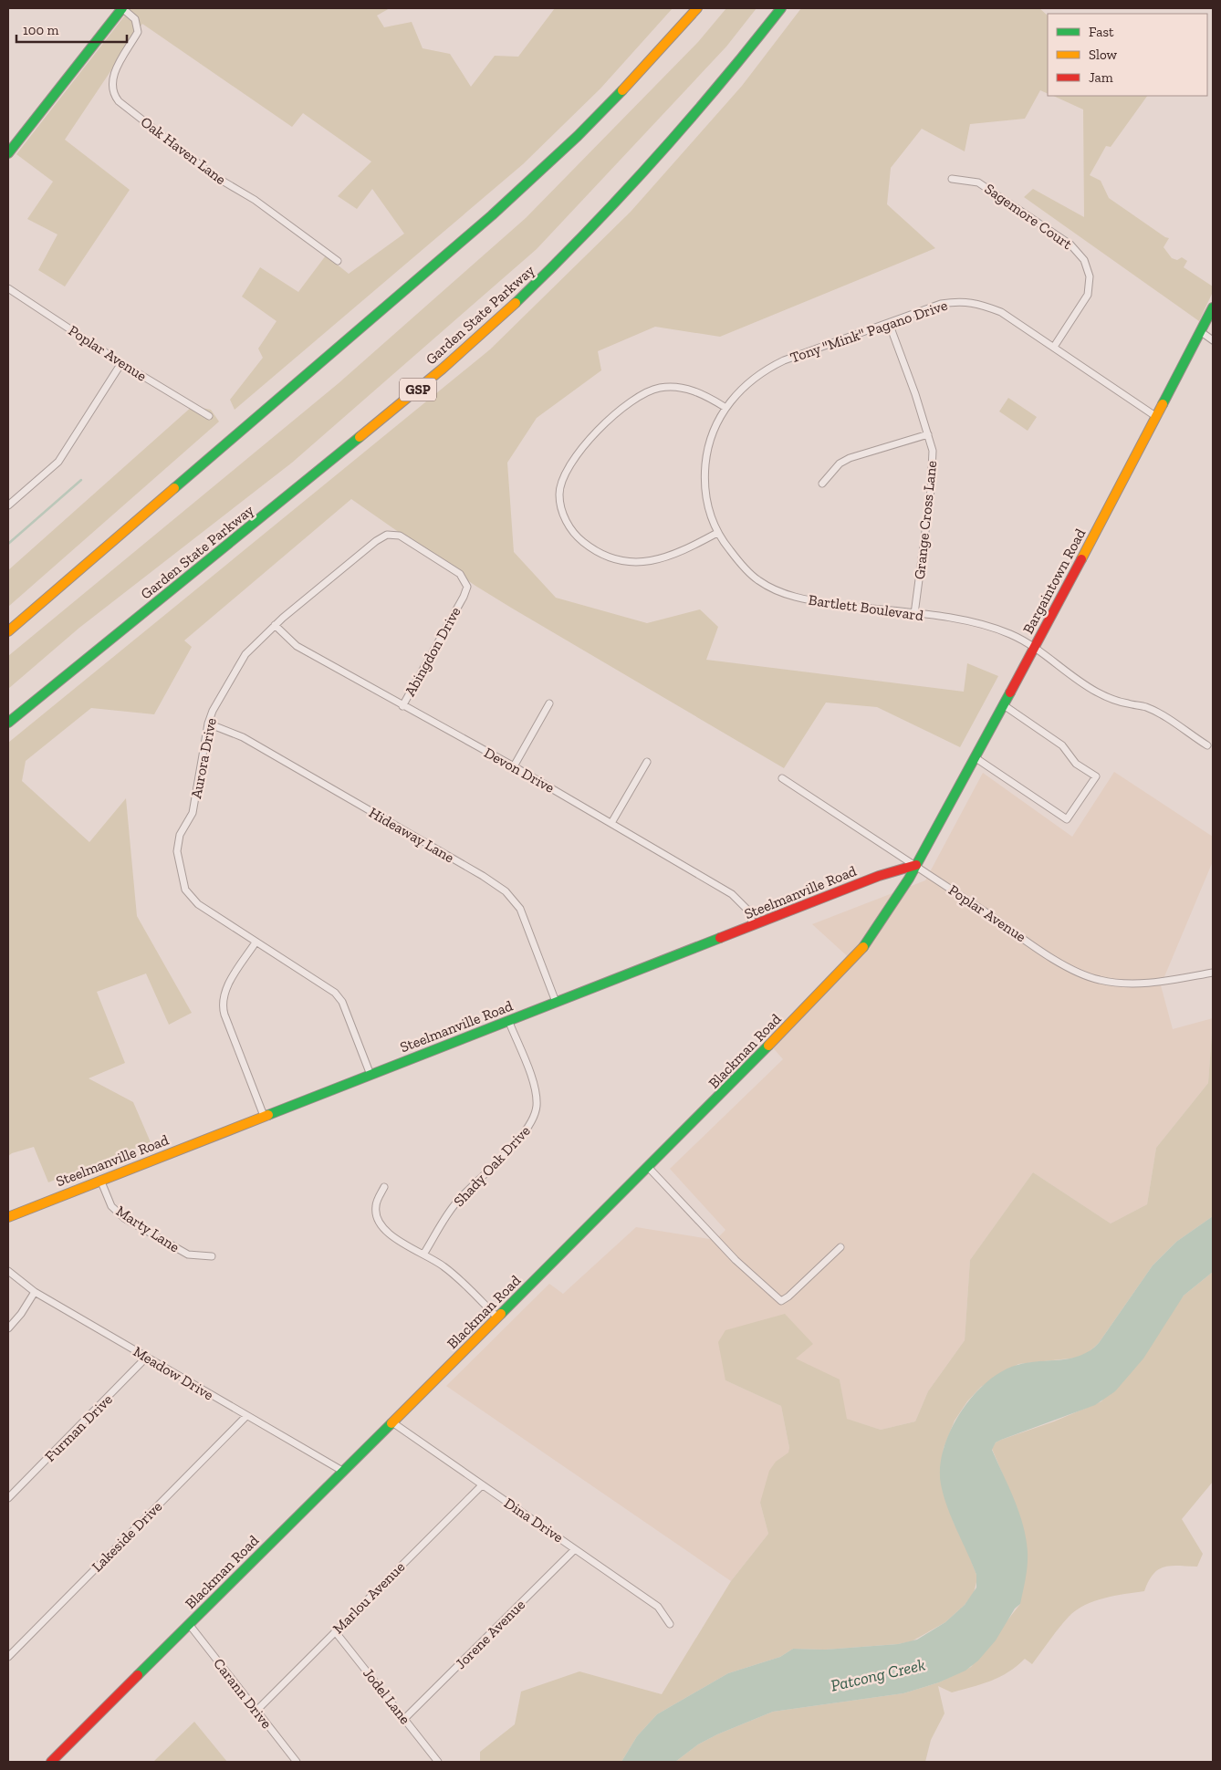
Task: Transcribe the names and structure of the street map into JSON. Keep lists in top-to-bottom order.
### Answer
{
  "streets": {
    "main road": [
      "Garden State Parkway",
      "GSP",
      "Bargaintown Road",
      "Steelmanville Road",
      "Blackman Road"
    ],
    "street": [
      "Oak Haven Lane",
      "Sagemore Court",
      "Tony \"Mink\" Pagano Drive",
      "Poplar Avenue",
      "Grange Cross Lane",
      "Bartlett Boulevard",
      "Abingdon Drive",
      "Aurora Drive",
      "Devon Drive",
      "Hideaway Lane",
      "Shady Oak Drive",
      "Marty Lane",
      "Meadow Drive",
      "Furman Drive",
      "Dina Drive",
      "Lakeside Drive",
      "Marlou Avenue",
      "Jorene Avenue",
      "Carann Drive",
      "Jodel Lane"
    ]
  },
  "crossings": [
    ["Sagemore Court", "Tony \"Mink\" Pagano Drive"],
    ["Tony \"Mink\" Pagano Drive", "Grange Cross Lane"],
    ["Tony \"Mink\" Pagano Drive", "Bargaintown Road"],
    ["Tony \"Mink\" Pagano Drive", "Bartlett Boulevard"],
    ["Poplar Avenue", "Bargaintown Road"],
    ["Poplar Avenue", "Steelmanville Road"],
    ["Poplar Avenue", "Blackman Road"],
    ["Grange Cross Lane", "Bartlett Boulevard"],
    ["Bargaintown Road", "Bartlett Boulevard"],
    ["Bargaintown Road", "Steelmanville Road"],
    ["Bargaintown Road", "Blackman Road"],
    ["Abingdon Drive", "Aurora Drive"],
    ["Abingdon Drive", "Devon Drive"],
    ["Aurora Drive", "Devon Drive"],
    ["Aurora Drive", "Hideaway Lane"],
    ["Aurora Drive", "Steelmanville Road"],
    ["Devon Drive", "Steelmanville Road"],
    ["Hideaway Lane", "Steelmanville Road"],
    ["Steelmanville Road", "Blackman Road"],
    ["Steelmanville Road", "Shady Oak Drive"],
    ["Steelmanville Road", "Marty Lane"],
    ["Blackman Road", "Meadow Drive"],
    ["Blackman Road", "Dina Drive"],
    ["Blackman Road", "Carann Drive"],
    ["Meadow Drive", "Furman Drive"],
    ["Meadow Drive", "Lakeside Drive"],
    ["Dina Drive", "Marlou Avenue"],
    ["Dina Drive", "Jorene Avenue"],
    ["Marlou Avenue", "Carann Drive"],
    ["Marlou Avenue", "Jodel Lane"],
    ["Jorene Avenue", "Jodel Lane"]
  ],
  "water": ["Patcong Creek"],
  "legend": ["Fast", "Slow", "Jam"],
  "scale_bar": "100 m"
}
